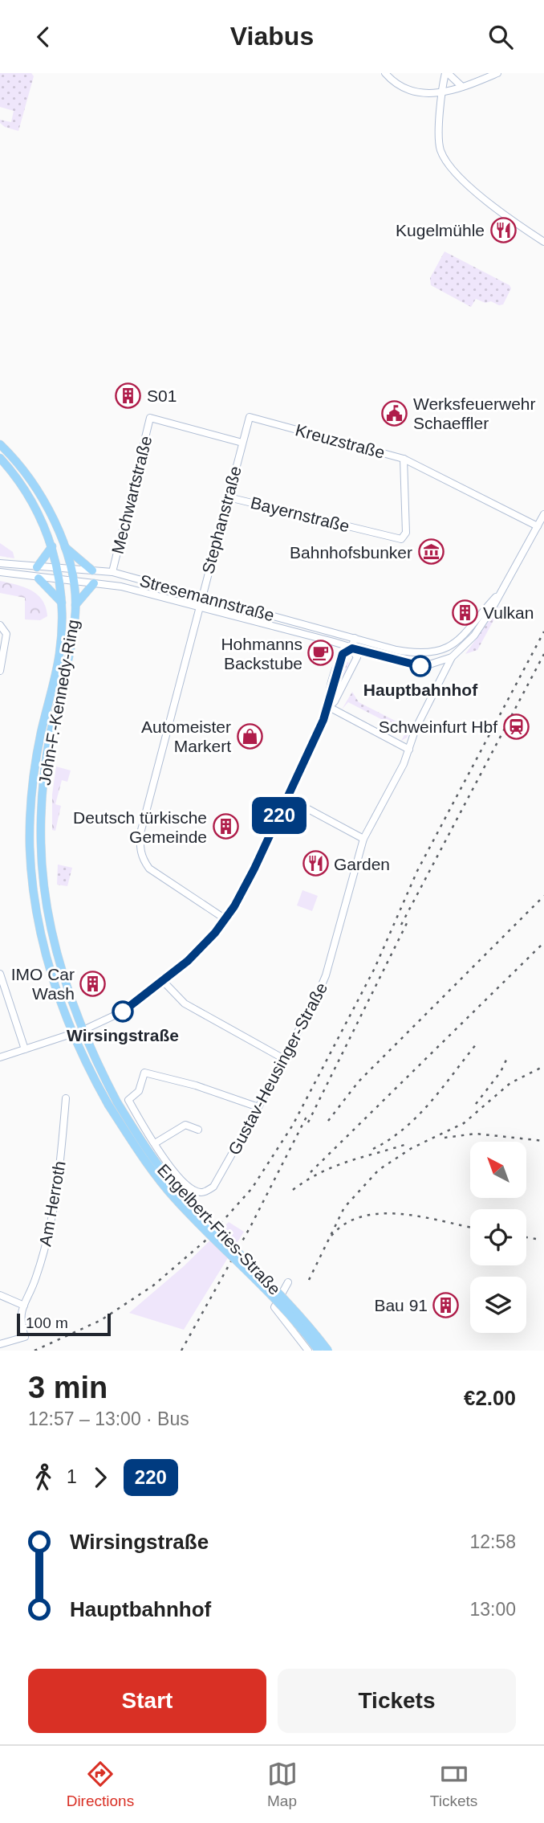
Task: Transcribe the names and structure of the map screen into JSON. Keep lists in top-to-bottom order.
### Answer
{
  "streets": {
    "main road": ["John-F.-Kennedy-Ring", "Engelbert-Fries-Straße"],
    "street": [
      "Kreuzstraße",
      "Mechwartstraße",
      "Bayernstraße",
      "Stephanstraße",
      "Stresemannstraße",
      "Gustav-Heusinger-Straße",
      "Am Herroth"
    ]
  },
  "crossings": [
    ["Kreuzstraße", "Mechwartstraße"],
    ["Kreuzstraße", "Bayernstraße"],
    ["Kreuzstraße", "Stephanstraße"],
    ["Mechwartstraße", "Stephanstraße"],
    ["Mechwartstraße", "Stresemannstraße"],
    ["Bayernstraße", "Stephanstraße"],
    ["Stephanstraße", "Stresemannstraße"],
    ["Stresemannstraße", "John-F.-Kennedy-Ring"],
    ["Stresemannstraße", "Gustav-Heusinger-Straße"],
    ["John-F.-Kennedy-Ring", "Engelbert-Fries-Straße"]
  ],
  "places": {
    "restaurant": ["Kugelmühle", "Garden"],
    "building": [
      "S01",
      "Vulkan",
      "Deutsch türkische Gemeinde",
      "IMO Car Wash",
      "Bau 91"
    ],
    "public building": ["Werksfeuerwehr Schaeffler"],
    "museum": ["Bahnhofsbunker"],
    "cafe": ["Hohmanns Backstube"],
    "other": ["Hauptbahnhof", "Wirsingstraße"],
    "station": ["Schweinfurt Hbf"],
    "shop": ["Automeister Markert"]
  },
  "lines": ["bus line 220"],
  "scale_bar": "100 m",
  "north": "top left",
  "page": {
    "header": "Viabus",
    "on_map": "220",
    "scale": "100 m",
    "heading": ["3 min", "12:57 – 13:00 · Bus", "€2.00"],
    "legs": ["1", "220"],
    "list": [
      {
        "name": "Wirsingstraße",
        "value": "12:58"
      },
      {
        "name": "Hauptbahnhof",
        "value": "13:00"
      }
    ],
    "buttons": ["Start", "Tickets"],
    "tabs": ["Directions", "Map", "Tickets"]
  }
}
